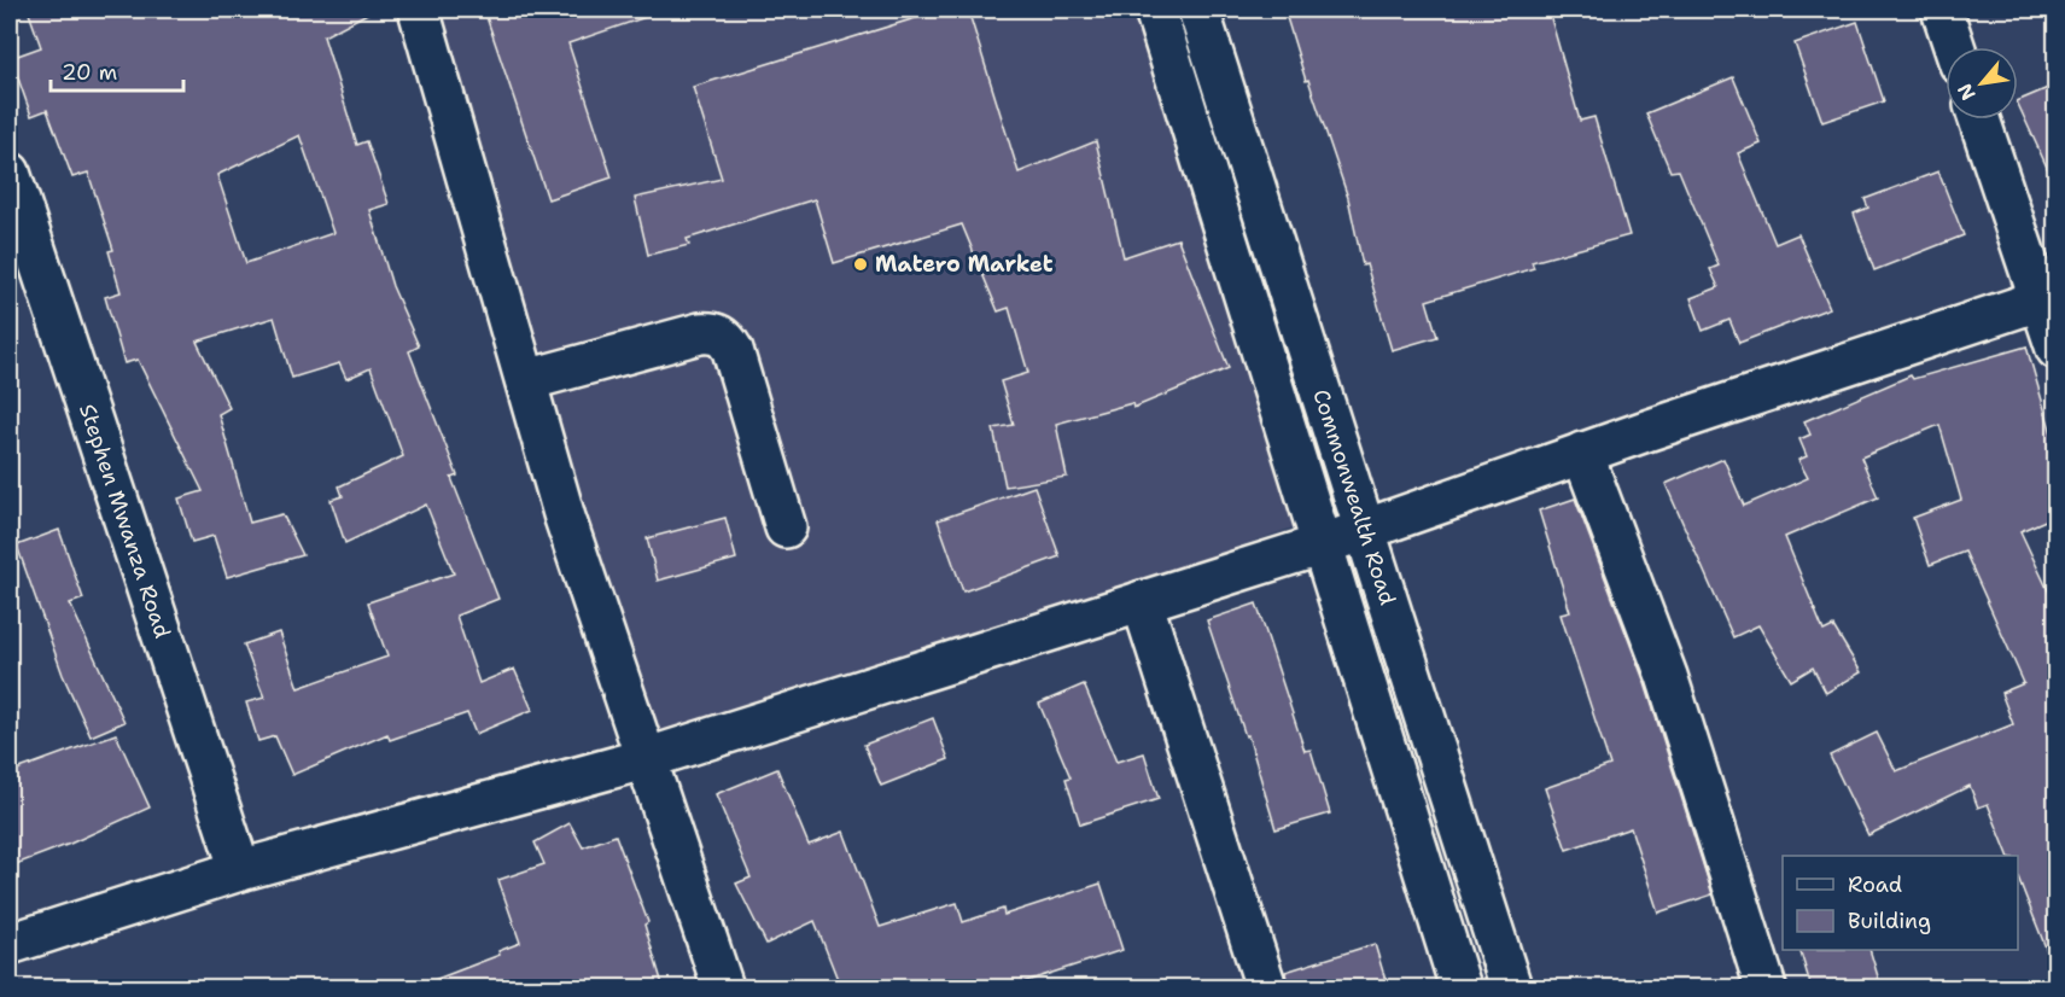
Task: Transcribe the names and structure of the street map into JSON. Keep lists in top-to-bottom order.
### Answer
{
  "streets": {
    "street": ["Commonwealth Road", "Stephen Mwanza Road"]
  },
  "places": ["Matero Market"],
  "legend": ["Road", "Building"],
  "scale_bar": "20 m",
  "north": "bottom left"
}
